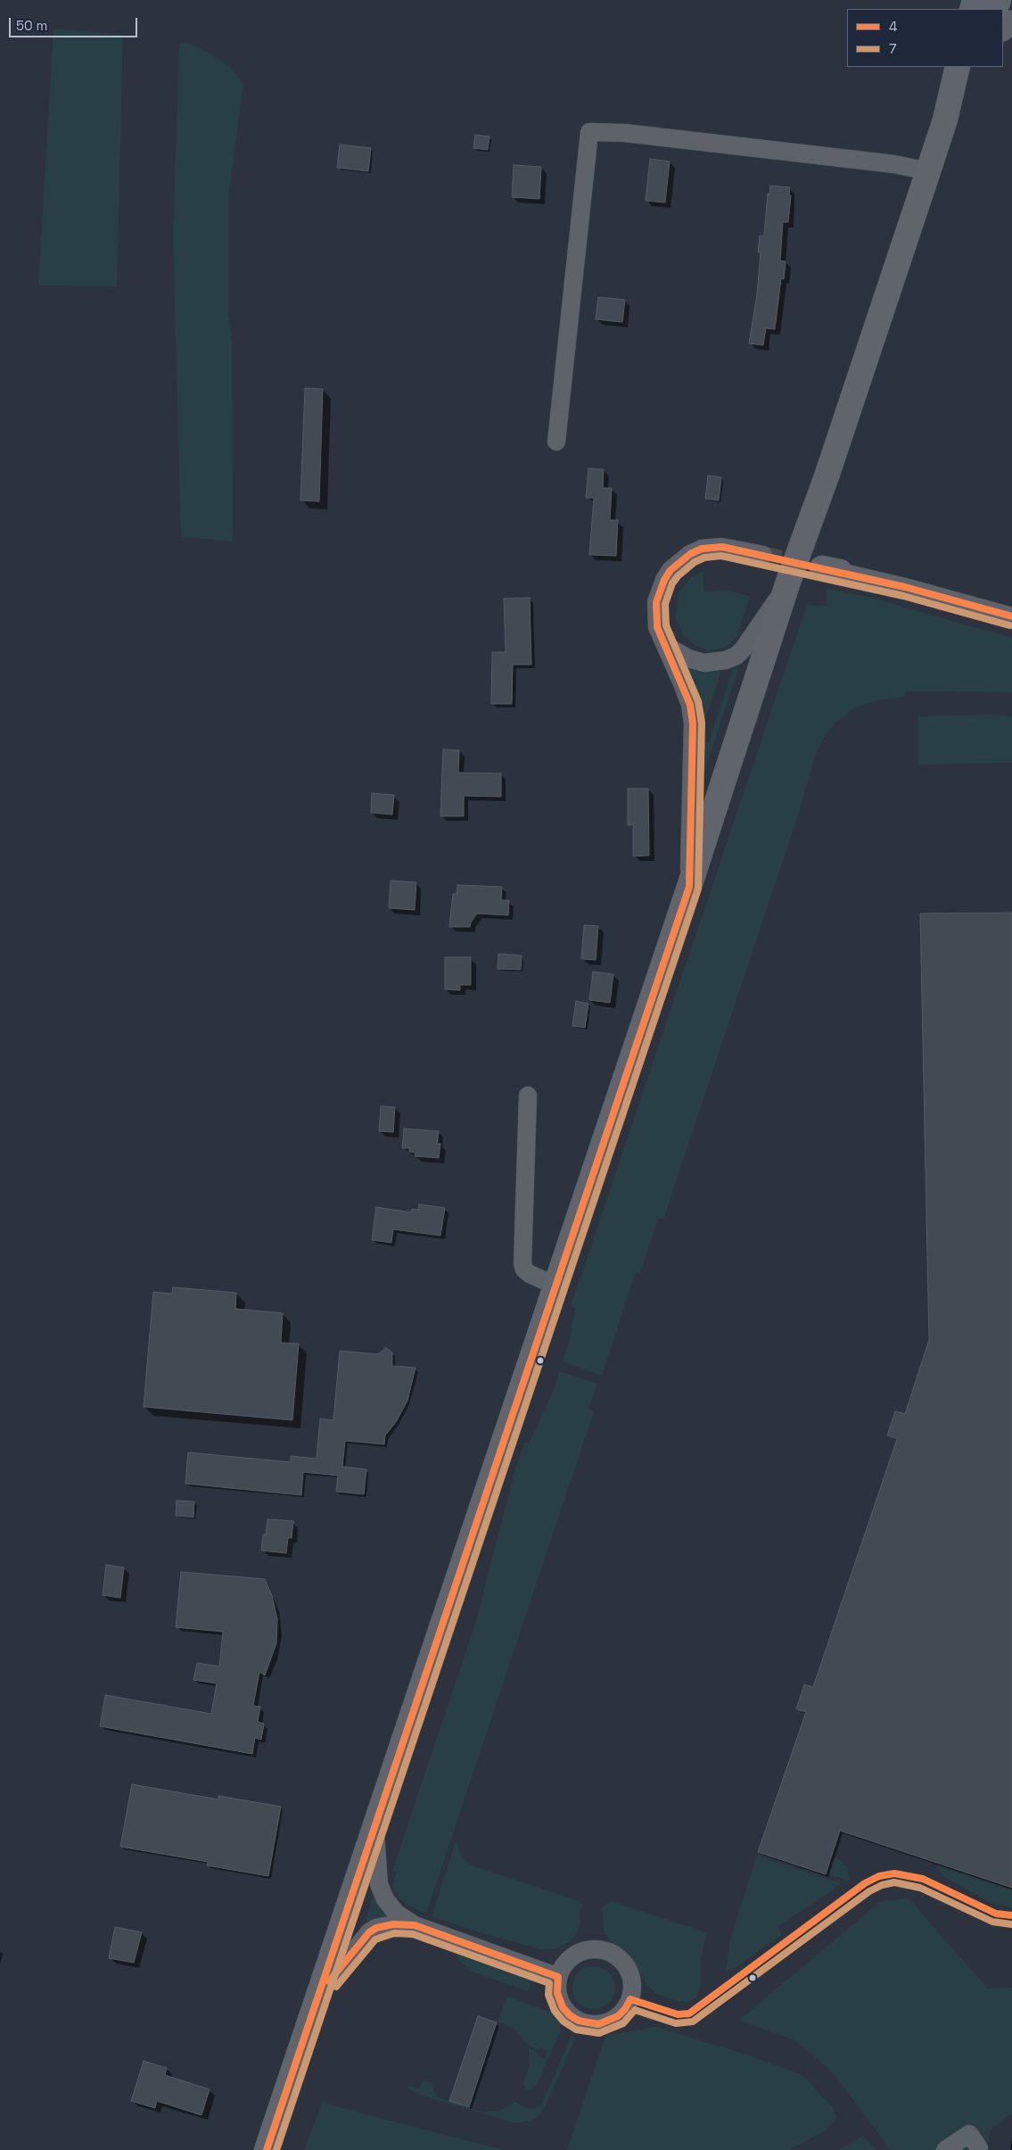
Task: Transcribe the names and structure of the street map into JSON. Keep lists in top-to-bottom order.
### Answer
{
  "lines": ["transit line 4", "transit line 7"],
  "legend": ["4", "7"],
  "scale_bar": "50 m"
}
